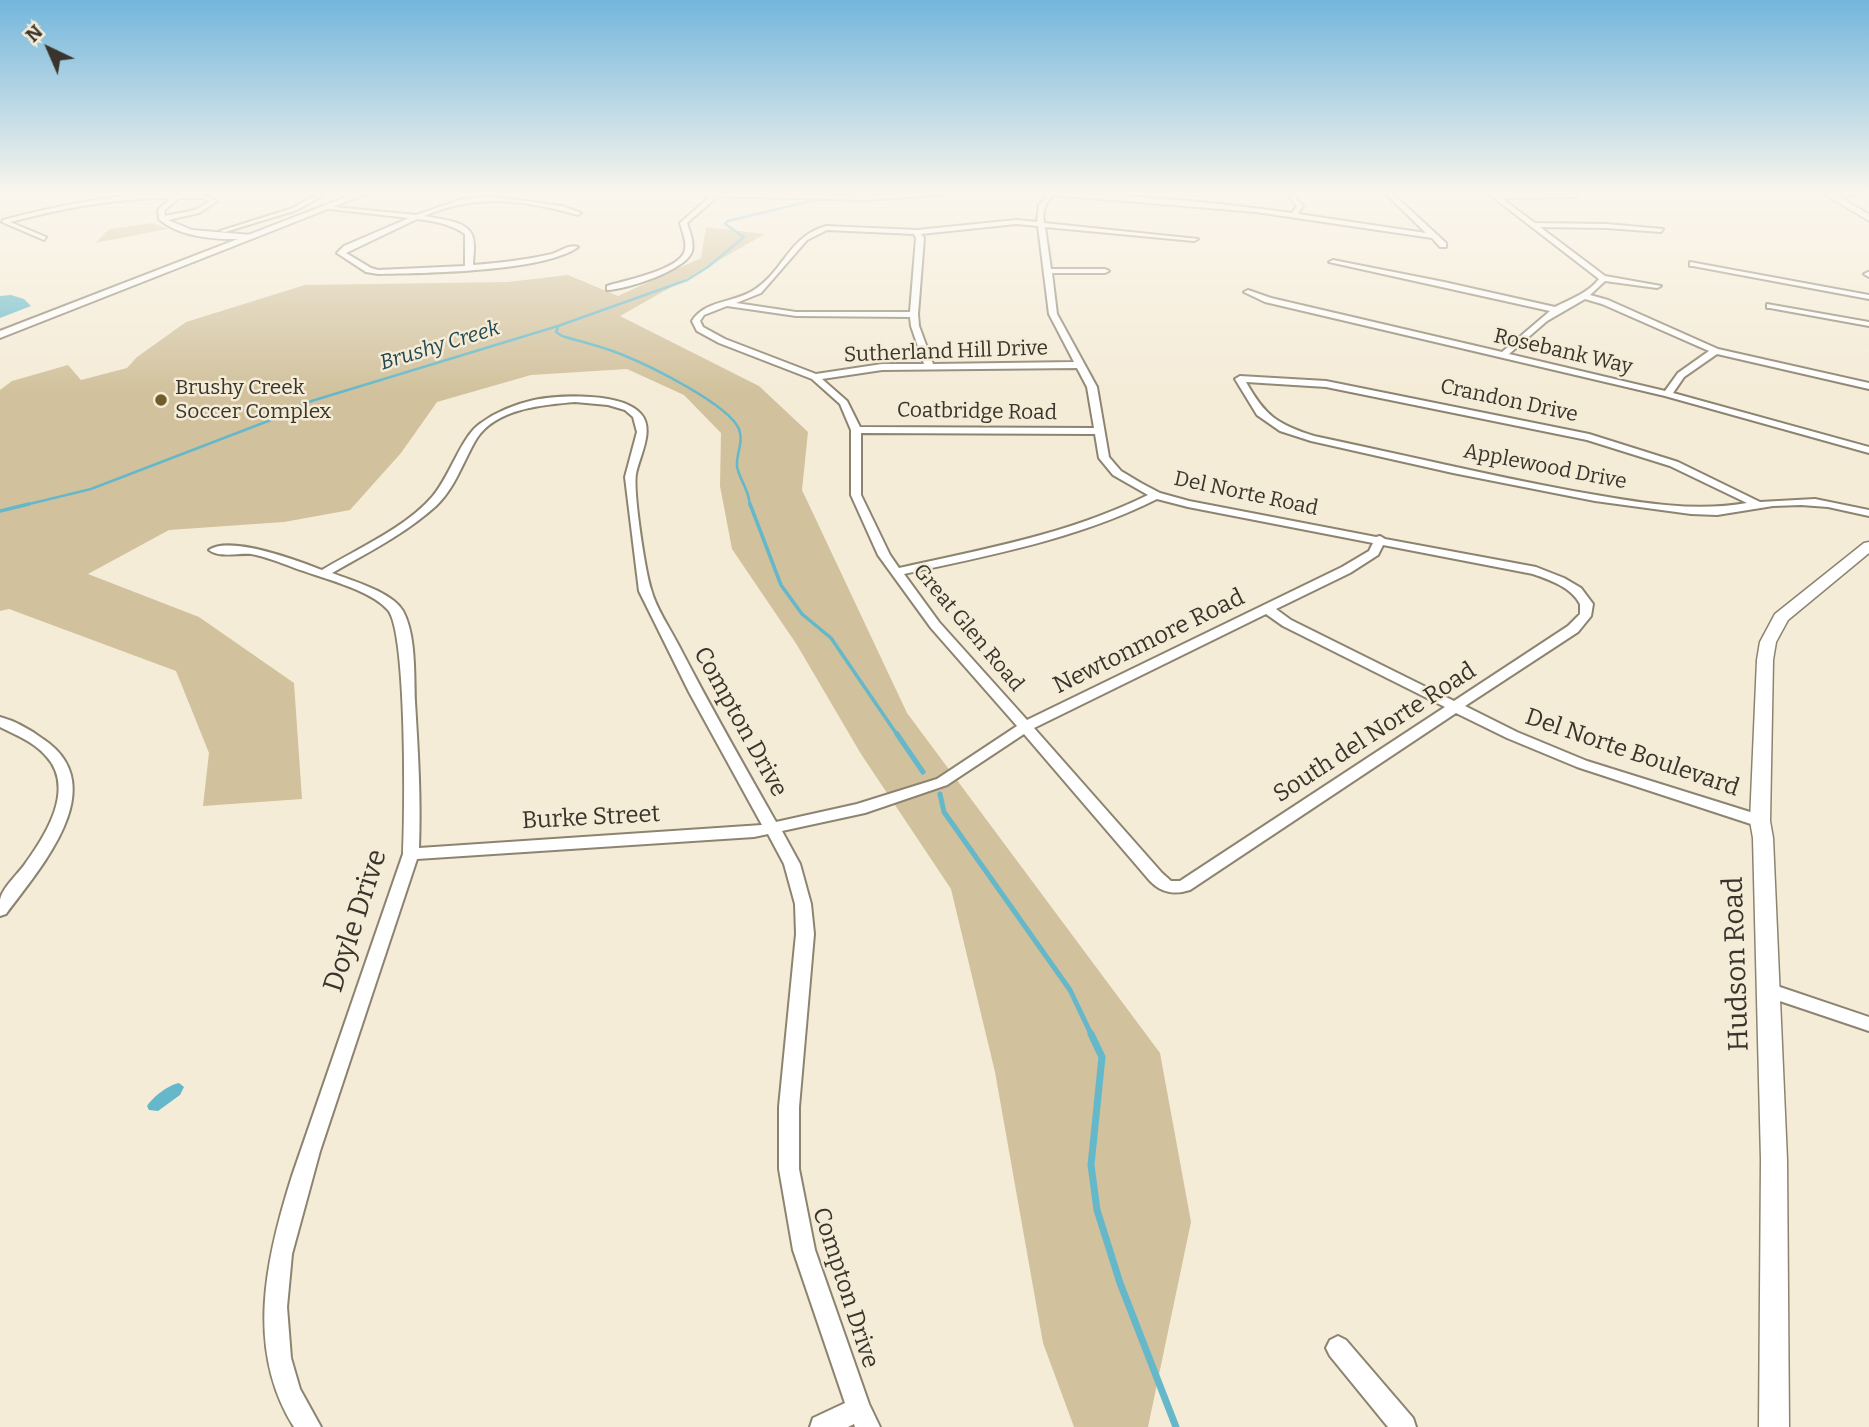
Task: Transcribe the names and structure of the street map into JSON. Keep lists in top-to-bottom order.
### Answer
{
  "streets": {
    "street": [
      "Sutherland Hill Drive",
      "Rosebank Way",
      "Crandon Drive",
      "Coatbridge Road",
      "Applewood Drive",
      "Del Norte Road",
      "Great Glen Road",
      "Newtonmore Road",
      "Compton Drive",
      "South del Norte Road",
      "Del Norte Boulevard",
      "Burke Street",
      "Doyle Drive",
      "Hudson Road"
    ]
  },
  "crossings": [
    ["Sutherland Hill Drive", "Del Norte Road"],
    ["Sutherland Hill Drive", "Great Glen Road"],
    ["Crandon Drive", "Applewood Drive"],
    ["Coatbridge Road", "Del Norte Road"],
    ["Coatbridge Road", "Great Glen Road"],
    ["Del Norte Road", "Newtonmore Road"],
    ["Del Norte Road", "South del Norte Road"],
    ["Great Glen Road", "Newtonmore Road"],
    ["Great Glen Road", "South del Norte Road"],
    ["Newtonmore Road", "Compton Drive"],
    ["Newtonmore Road", "South del Norte Road"],
    ["Newtonmore Road", "Del Norte Boulevard"],
    ["Newtonmore Road", "Burke Street"],
    ["Compton Drive", "Burke Street"],
    ["Compton Drive", "Doyle Drive"],
    ["South del Norte Road", "Del Norte Boulevard"],
    ["Del Norte Boulevard", "Hudson Road"],
    ["Burke Street", "Doyle Drive"]
  ],
  "water": ["Brushy Creek"],
  "places": ["Brushy Creek Soccer Complex"],
  "north": "top left"
}
